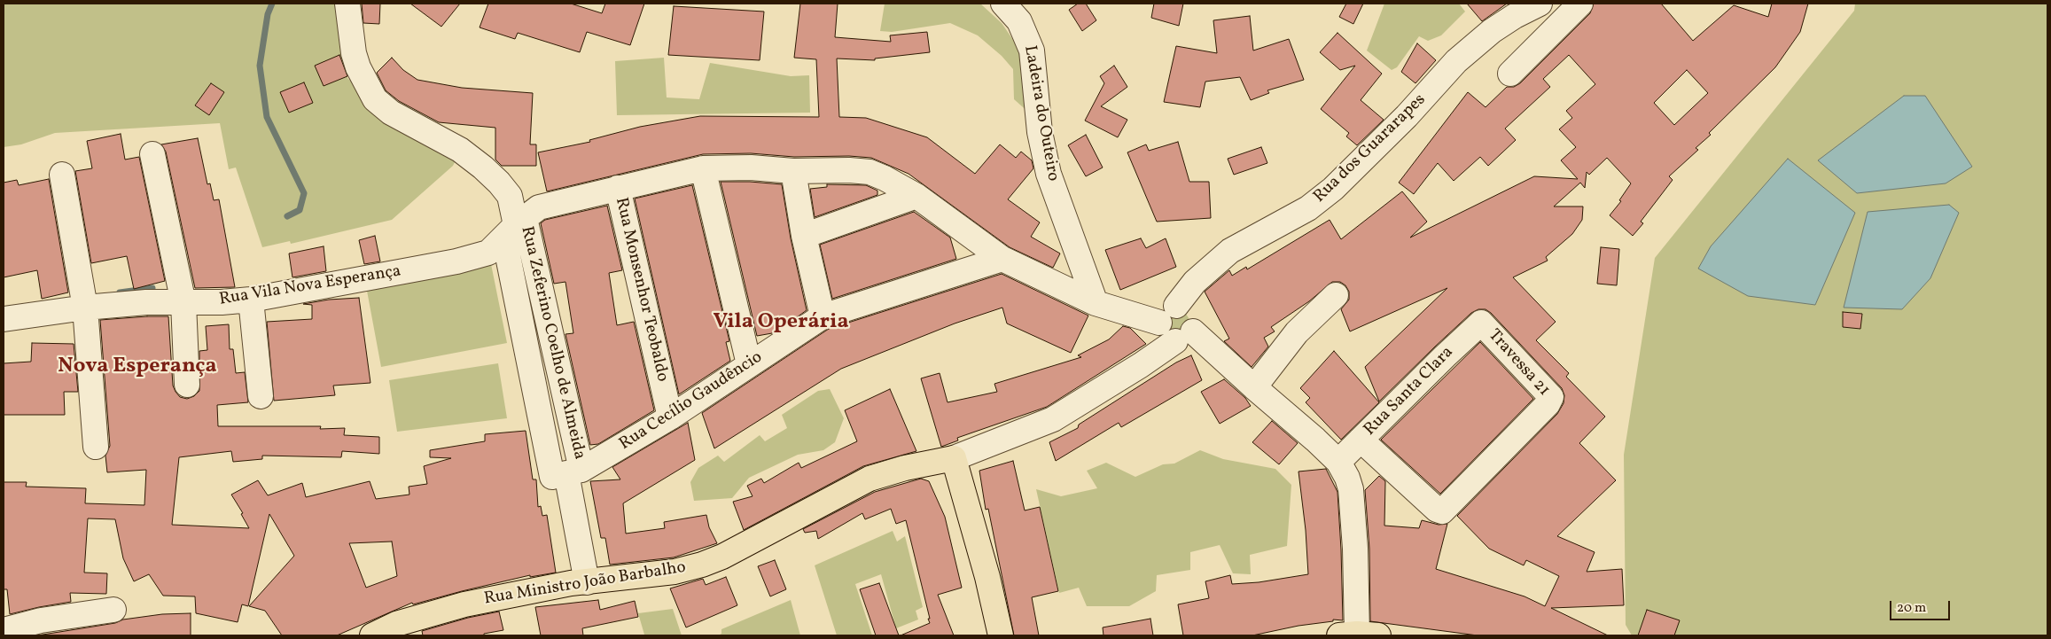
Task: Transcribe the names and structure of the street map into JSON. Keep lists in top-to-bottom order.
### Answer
{
  "streets": {
    "main road": ["Rua Ministro João Barbalho"],
    "street": [
      "Ladeira do Outeiro",
      "Rua dos Guararapes",
      "Rua Vila Nova Esperança",
      "Rua Monsenhor Teobaldo",
      "Rua Zeferino Coelho de Almeida",
      "Travessa 21",
      "Rua Santa Clara",
      "Rua Cecílio Gaudêncio"
    ]
  },
  "crossings": [
    ["Ladeira do Outeiro", "Rua Vila Nova Esperança"],
    ["Rua dos Guararapes", "Rua Vila Nova Esperança"],
    ["Rua dos Guararapes", "Rua Ministro João Barbalho"],
    ["Rua Vila Nova Esperança", "Rua Monsenhor Teobaldo"],
    ["Rua Vila Nova Esperança", "Rua Zeferino Coelho de Almeida"],
    ["Rua Vila Nova Esperança", "Rua Cecílio Gaudêncio"],
    ["Rua Vila Nova Esperança", "Rua Ministro João Barbalho"],
    ["Rua Monsenhor Teobaldo", "Rua Cecílio Gaudêncio"],
    ["Rua Zeferino Coelho de Almeida", "Rua Cecílio Gaudêncio"],
    ["Rua Zeferino Coelho de Almeida", "Rua Ministro João Barbalho"],
    ["Travessa 21", "Rua Santa Clara"]
  ],
  "districts": ["Vila Operária", "Nova Esperança"],
  "scale_bar": "20 m"
}
